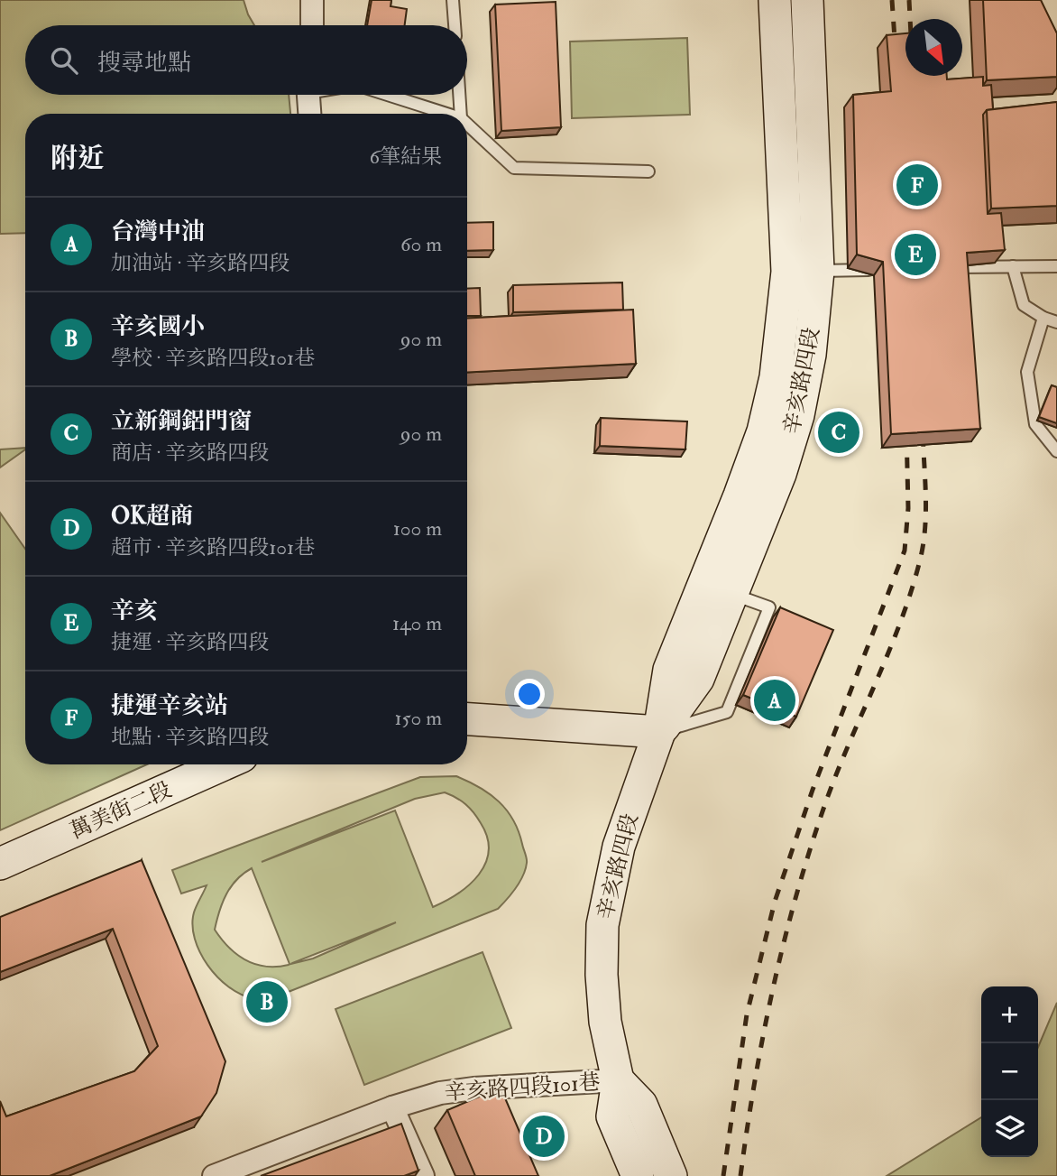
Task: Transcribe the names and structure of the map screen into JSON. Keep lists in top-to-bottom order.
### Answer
{
  "streets": {
    "main road": ["辛亥路四段", "萬美街二段"],
    "street": ["辛亥路四段101巷"]
  },
  "crossings": [
    ["辛亥路四段", "辛亥路四段101巷"]
  ],
  "north": "bottom right",
  "page": {
    "search": "搜尋地點",
    "heading": ["附近", "6筆結果"],
    "pins": [
      "F",
      "E",
      "C",
      "A",
      "B",
      "D"
    ],
    "list": [
      {
        "mark": "A",
        "name": "台灣中油",
        "note": "加油站 · 辛亥路四段",
        "value": "60 m"
      },
      {
        "mark": "B",
        "name": "辛亥國小",
        "note": "學校 · 辛亥路四段101巷",
        "value": "90 m"
      },
      {
        "mark": "C",
        "name": "立新鋼鋁門窗",
        "note": "商店 · 辛亥路四段",
        "value": "90 m"
      },
      {
        "mark": "D",
        "name": "OK超商",
        "note": "超市 · 辛亥路四段101巷",
        "value": "100 m"
      },
      {
        "mark": "E",
        "name": "辛亥",
        "note": "捷運 · 辛亥路四段",
        "value": "140 m"
      },
      {
        "mark": "F",
        "name": "捷運辛亥站",
        "note": "地點 · 辛亥路四段",
        "value": "150 m"
      }
    ],
    "map_buttons": ["+", "−"]
  }
}
